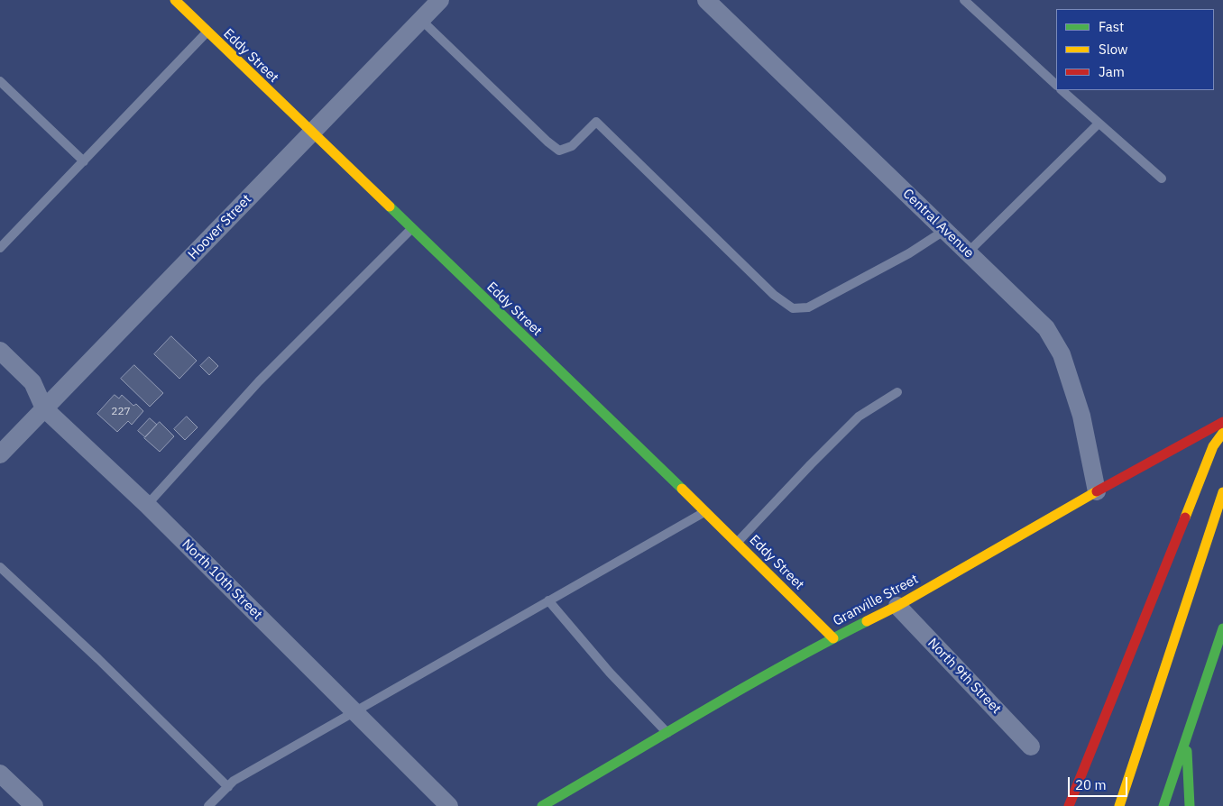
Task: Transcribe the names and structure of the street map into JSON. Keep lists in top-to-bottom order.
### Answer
{
  "streets": {
    "main road": ["Eddy Street", "Granville Street"],
    "street": [
      "Central Avenue",
      "Hoover Street",
      "North 10th Street",
      "North 9th Street"
    ]
  },
  "crossings": [
    ["Eddy Street", "Hoover Street"],
    ["Eddy Street", "Granville Street"],
    ["Central Avenue", "Granville Street"],
    ["Hoover Street", "North 10th Street"],
    ["Granville Street", "North 9th Street"]
  ],
  "house_numbers": ["227"],
  "legend": ["Fast", "Slow", "Jam"],
  "scale_bar": "20 m"
}
